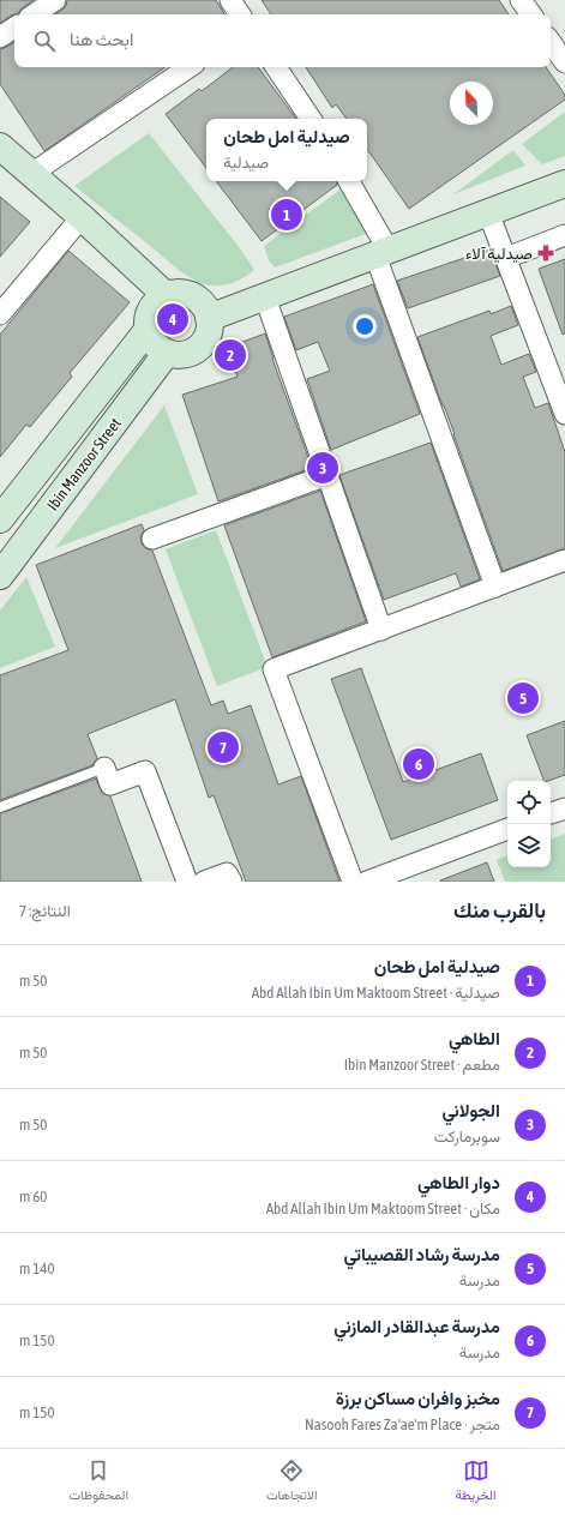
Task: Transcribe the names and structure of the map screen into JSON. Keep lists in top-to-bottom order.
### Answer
{
  "streets": {
    "main road": ["Ibin Manzoor Street"]
  },
  "places": {
    "pharmacy": ["صيدلية آلاء"]
  },
  "north": "top left",
  "page": {
    "search": "ابحث هنا",
    "popup": ["صيدلية امل طحان", "صيدلية"],
    "pins": [
      "1",
      "4",
      "2",
      "3",
      "5",
      "7",
      "6"
    ],
    "heading": ["بالقرب منك", "النتائج: 7"],
    "list": [
      {
        "mark": "1",
        "name": "صيدلية امل طحان",
        "note": "صيدلية · Abd Allah Ibin Um Maktoom Street",
        "value": "50 m"
      },
      {
        "mark": "2",
        "name": "الطاهي",
        "note": "مطعم · Ibin Manzoor Street",
        "value": "50 m"
      },
      {
        "mark": "3",
        "name": "الجولاني",
        "note": "سوبرماركت",
        "value": "50 m"
      },
      {
        "mark": "4",
        "name": "دوار الطاهي",
        "note": "مكان · Abd Allah Ibin Um Maktoom Street",
        "value": "60 m"
      },
      {
        "mark": "5",
        "name": "مدرسة رشاد القصيباتي",
        "note": "مدرسة",
        "value": "140 m"
      },
      {
        "mark": "6",
        "name": "مدرسة عبدالقادر المازني",
        "note": "مدرسة",
        "value": "150 m"
      },
      {
        "mark": "7",
        "name": "مخبز وافران مساكن برزة",
        "note": "متجر · Nasooh Fares Za'ae'm Place",
        "value": "150 m"
      }
    ],
    "nav": ["الخريطة", "الاتجاهات", "المحفوظات"]
  }
}
